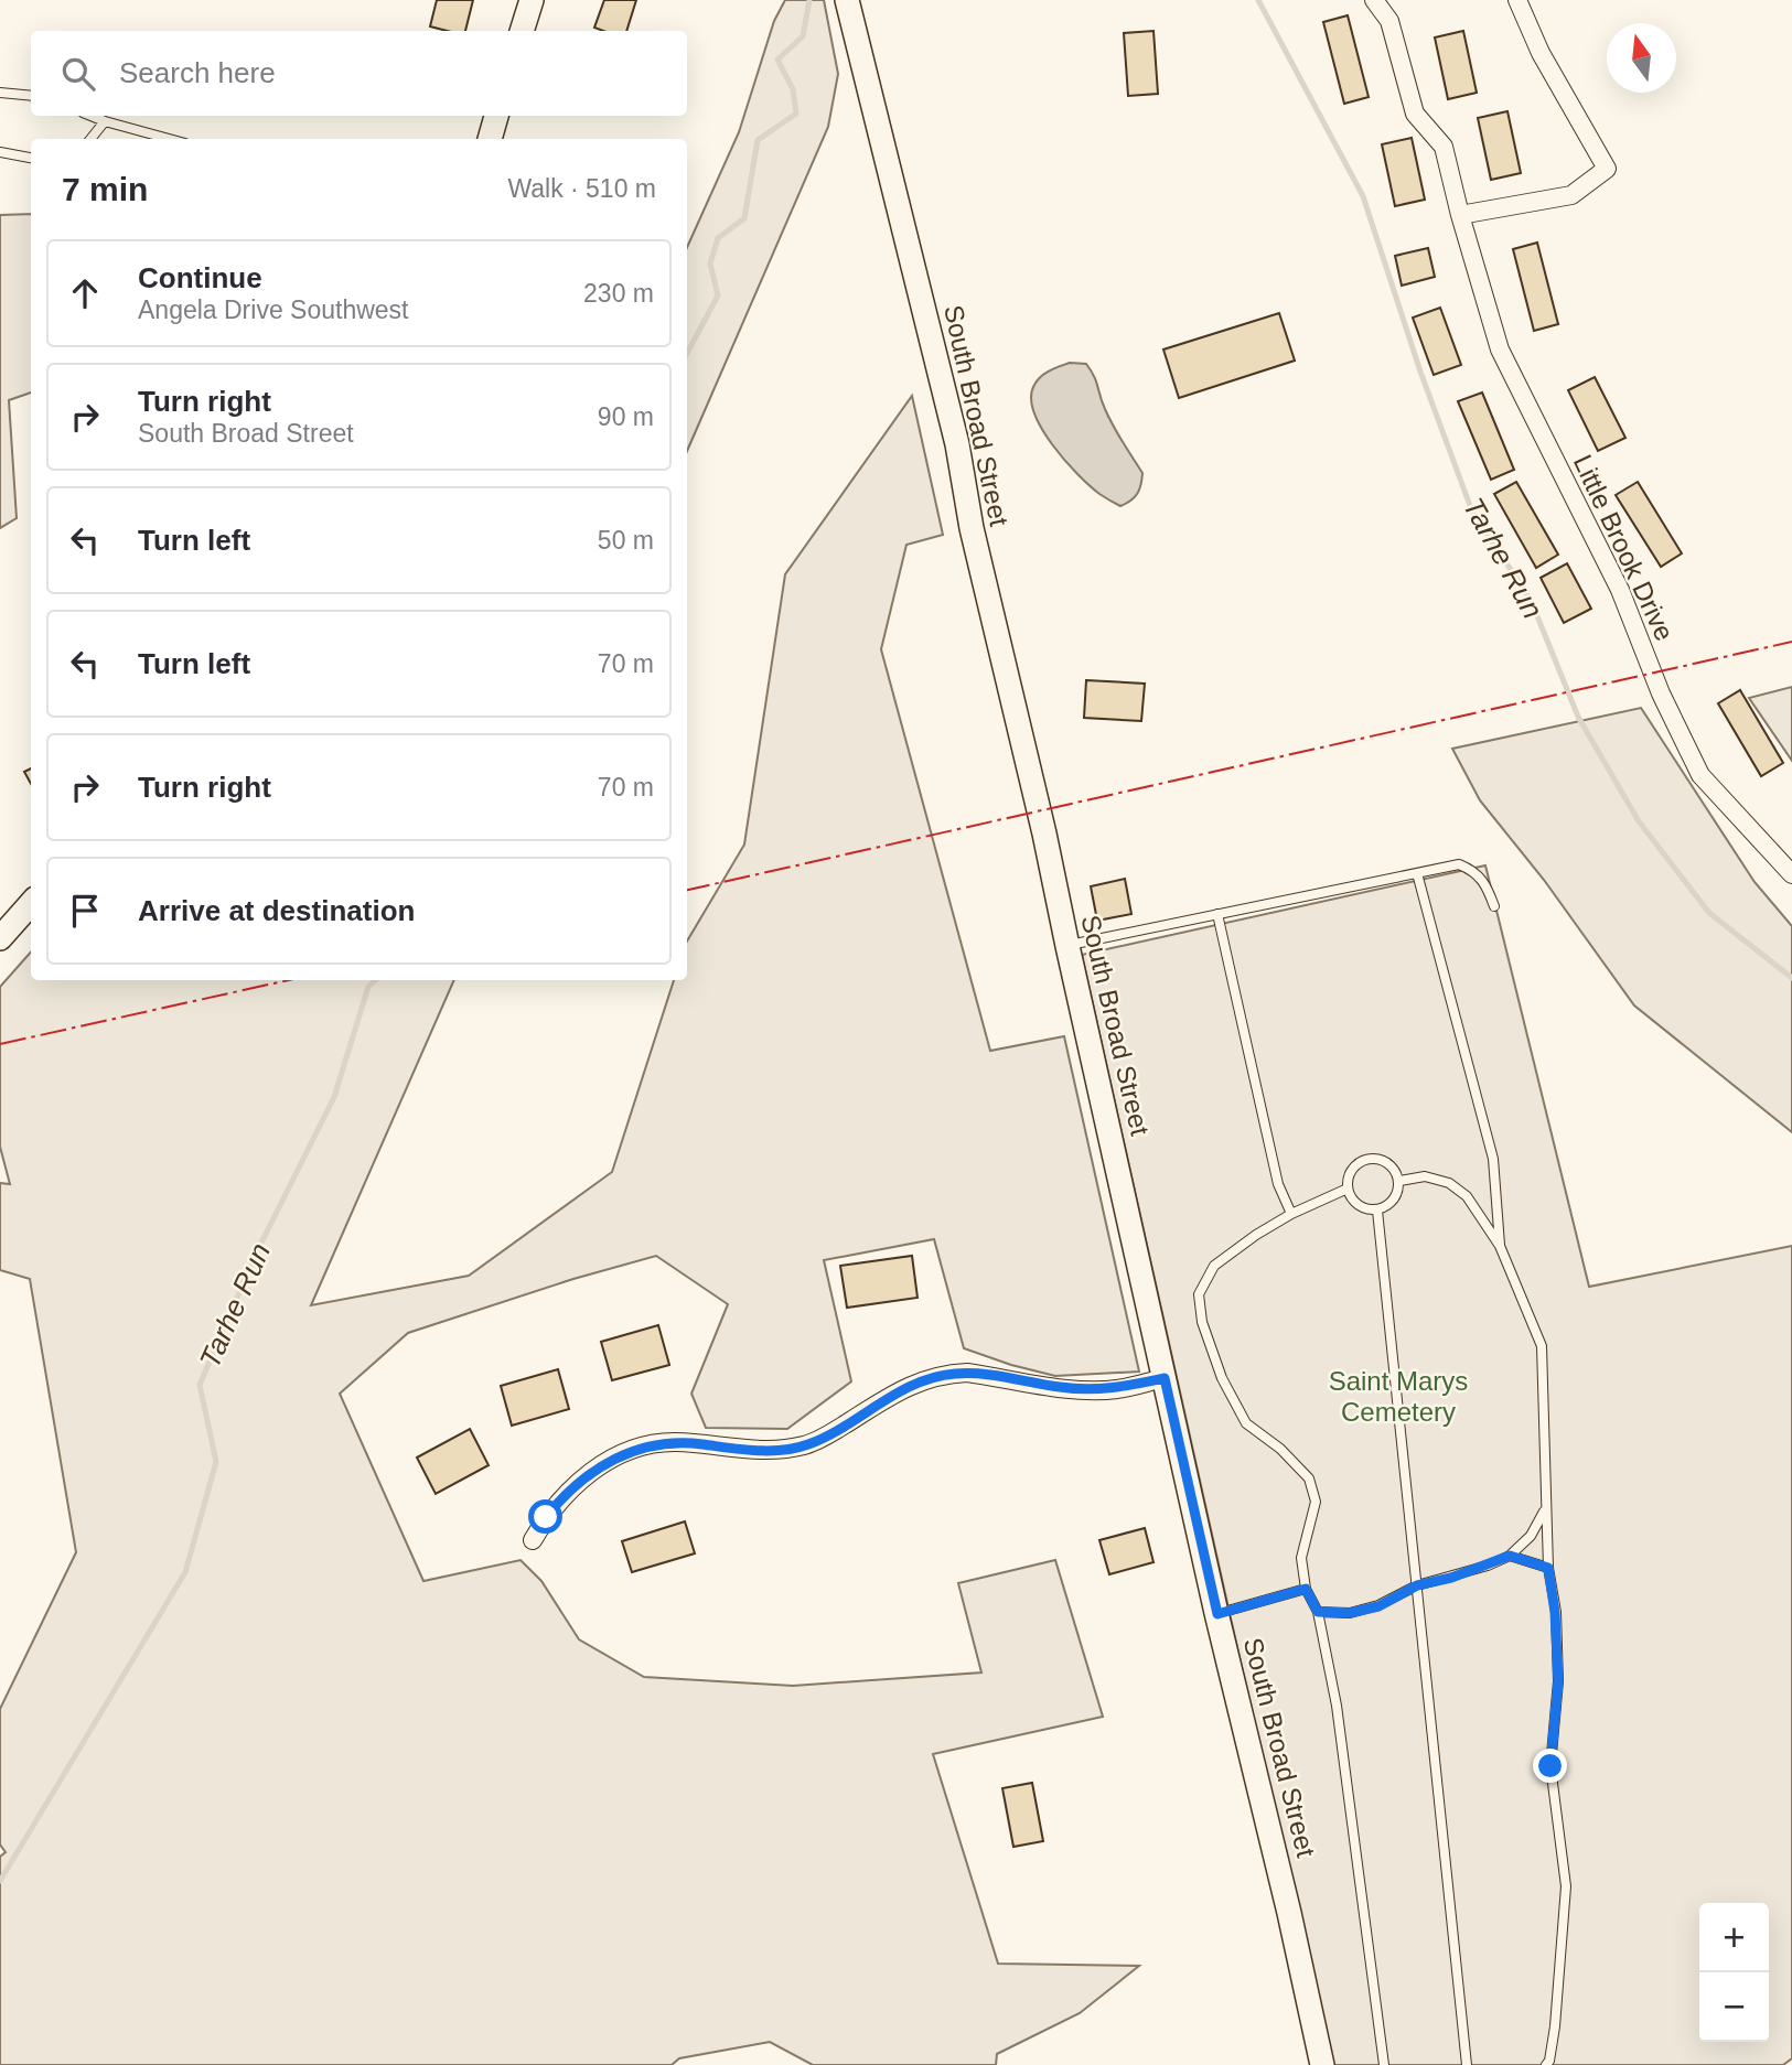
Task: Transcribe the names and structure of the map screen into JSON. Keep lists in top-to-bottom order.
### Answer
{
  "streets": {
    "street": ["South Broad Street", "Little Brook Drive"]
  },
  "water": ["Tarhe Run"],
  "parks": ["Saint Marys Cemetery"],
  "north": "top",
  "page": {
    "search": "Search here",
    "heading": ["7 min", "Walk · 510 m"],
    "list": [
      ["Continue", "Angela Drive Southwest", "230 m"],
      ["Turn right", "South Broad Street", "90 m"],
      ["Turn left", "50 m"],
      ["Turn left", "70 m"],
      ["Turn right", "70 m"],
      "Arrive at destination"
    ],
    "map_buttons": ["+", "−"]
  }
}
